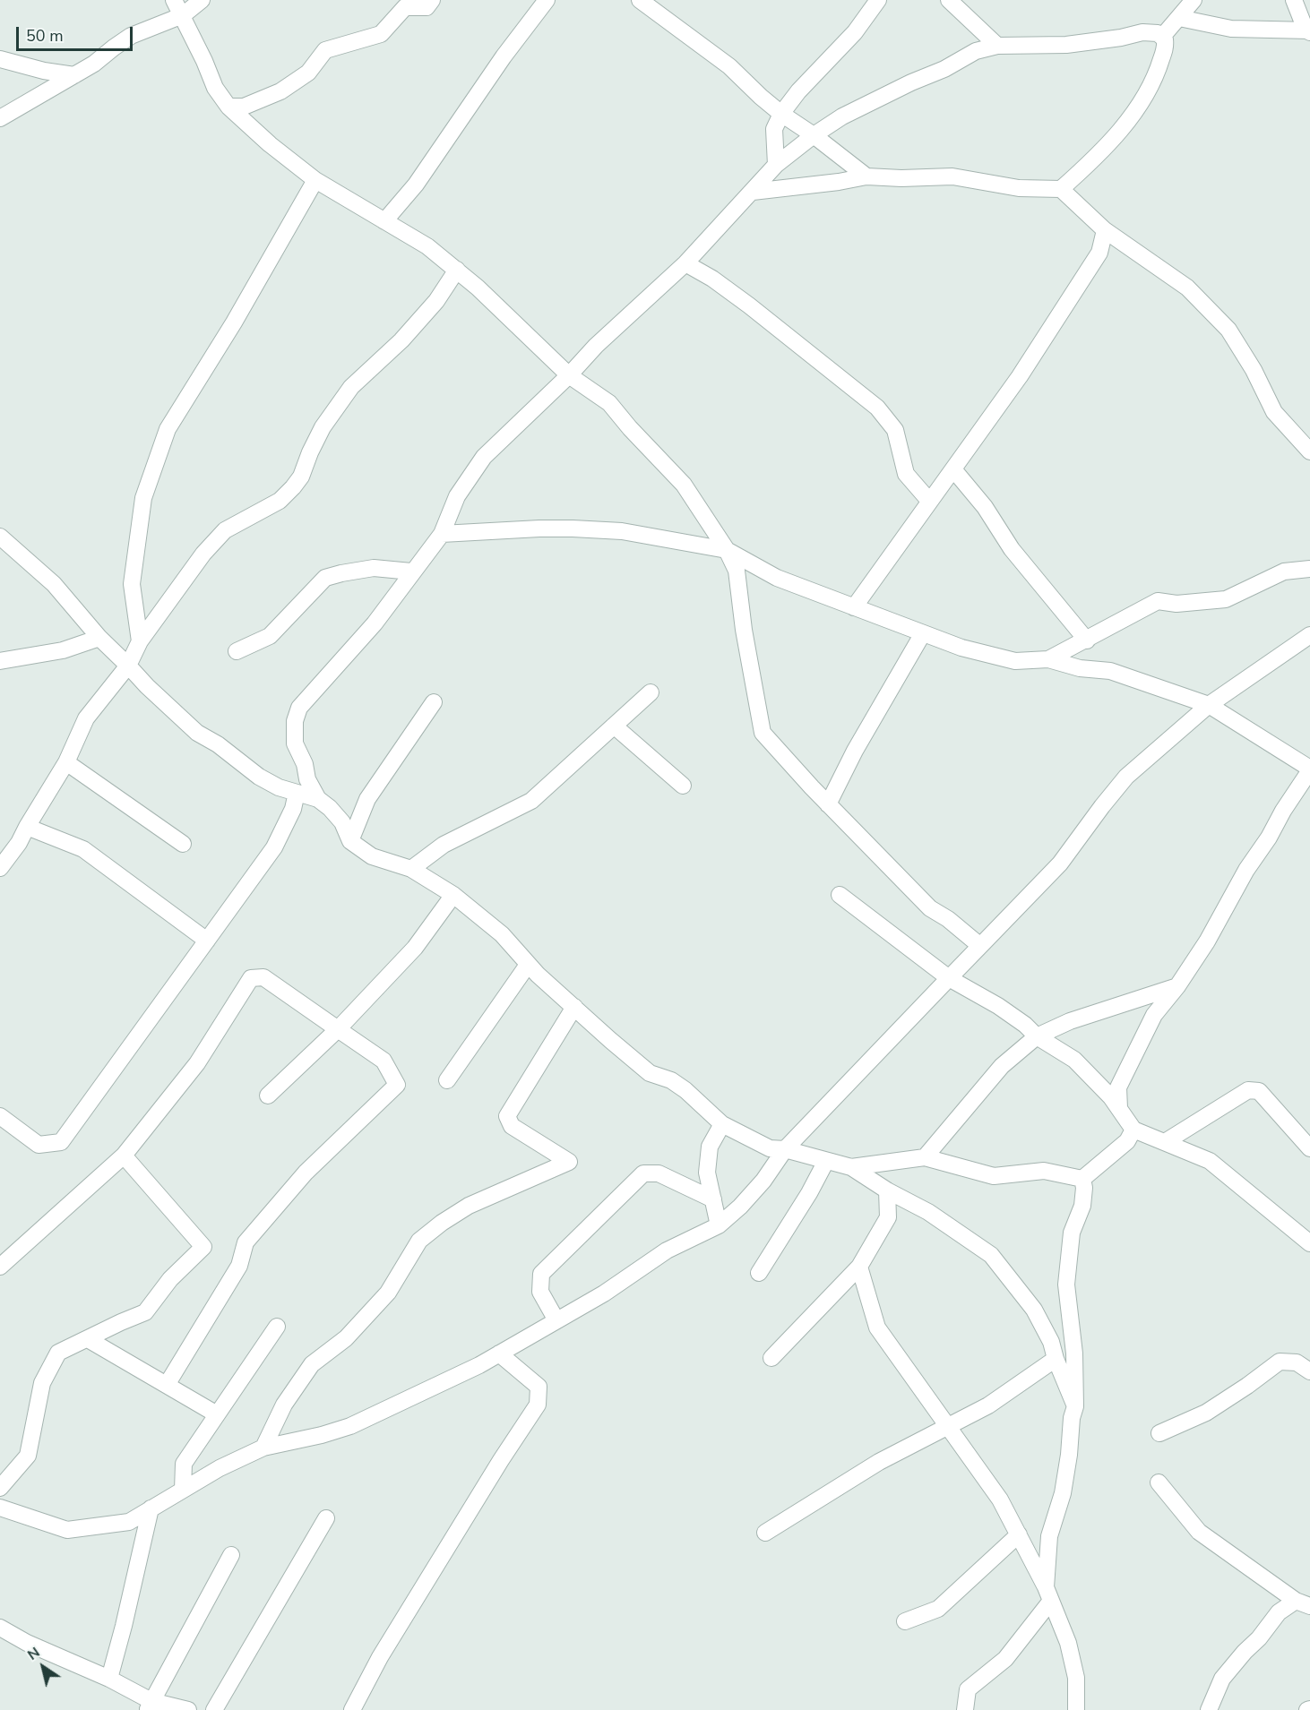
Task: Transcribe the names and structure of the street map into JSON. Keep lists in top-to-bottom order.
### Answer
{
  "scale_bar": "50 m",
  "north": "top left"
}
